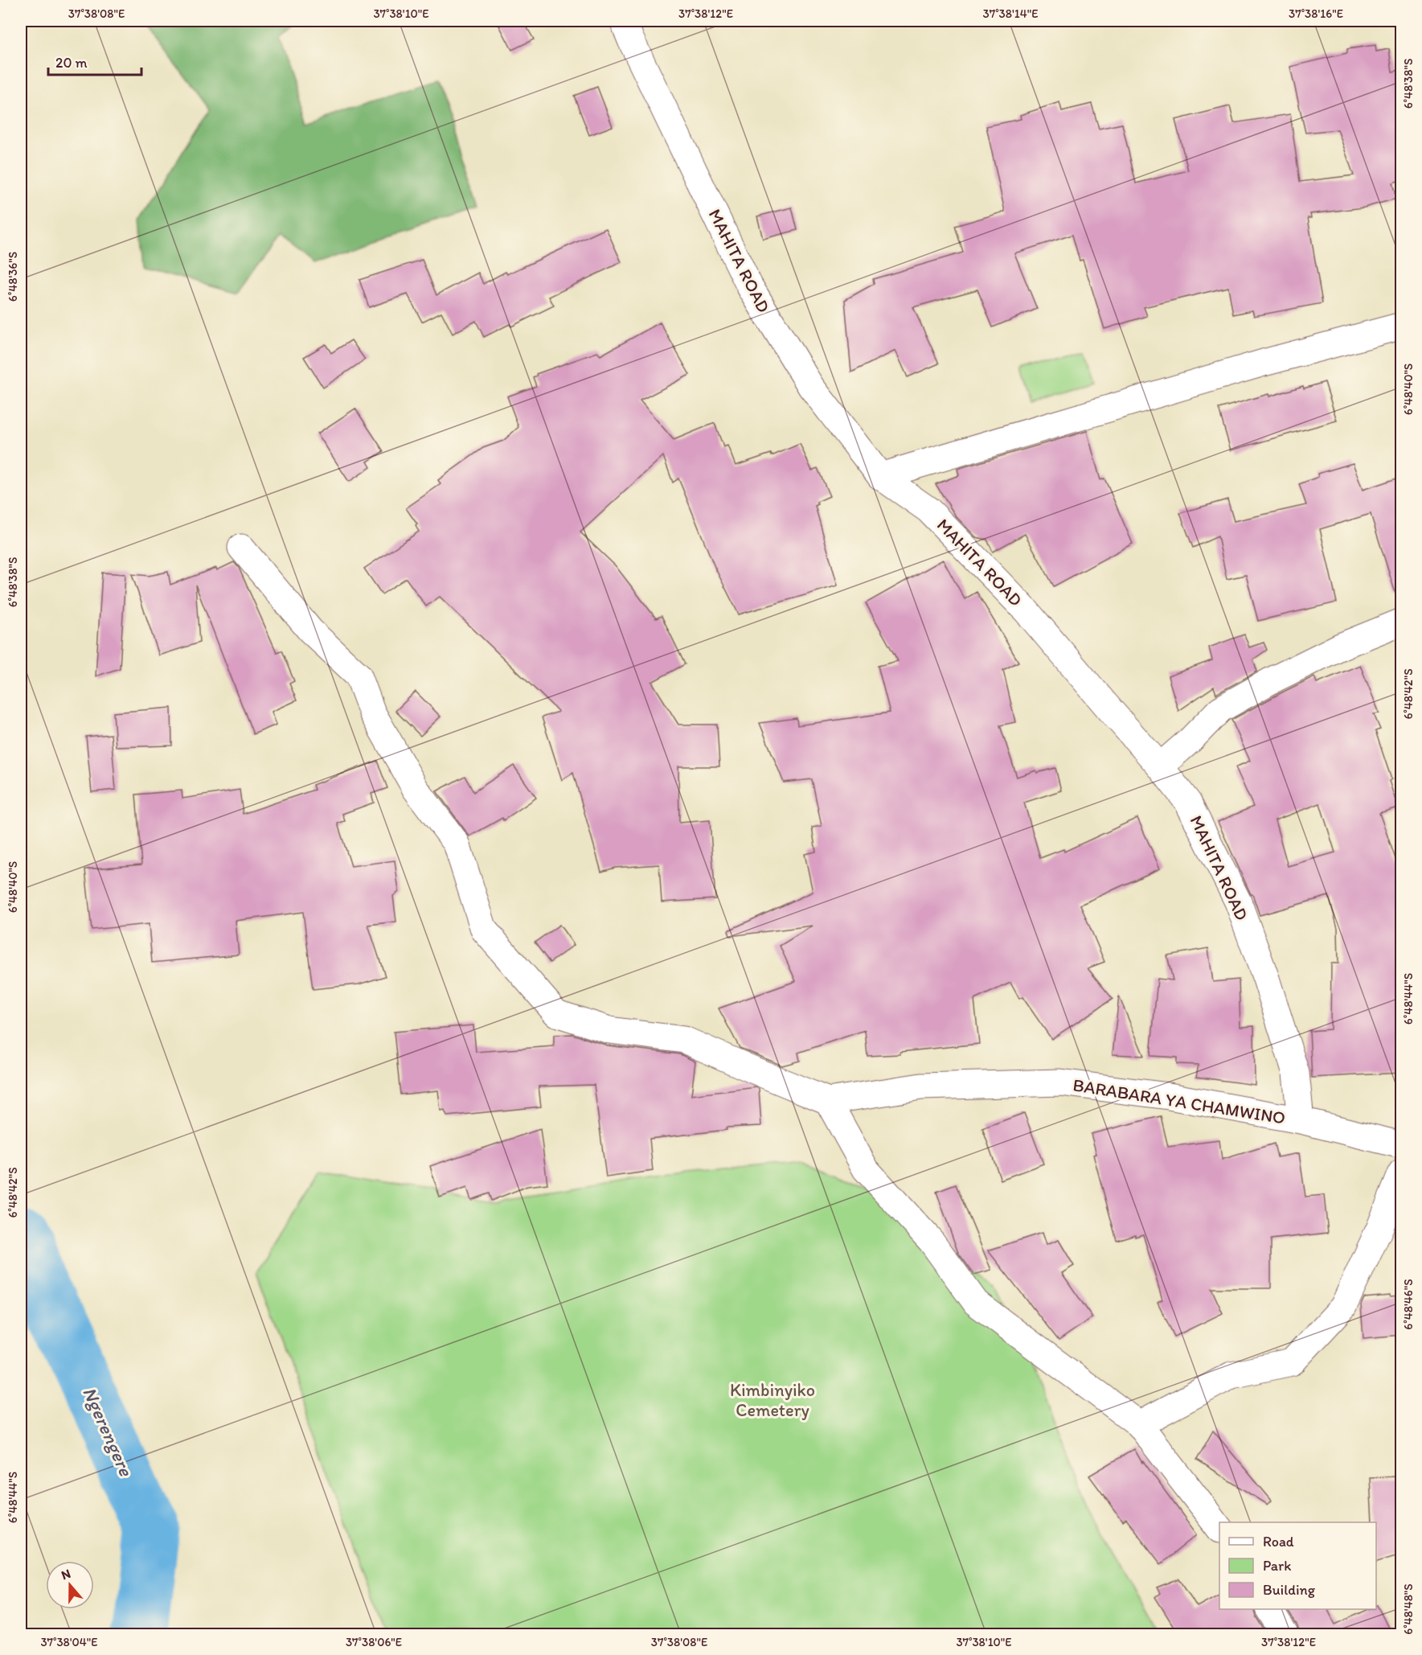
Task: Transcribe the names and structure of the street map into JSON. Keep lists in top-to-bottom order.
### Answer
{
  "streets": {
    "street": ["MAHITA ROAD", "BARABARA YA CHAMWINO"]
  },
  "crossings": [
    ["MAHITA ROAD", "BARABARA YA CHAMWINO"]
  ],
  "water": ["Ngerengere"],
  "parks": ["Kimbinyiko Cemetery"],
  "legend": ["Road", "Park", "Building"],
  "scale_bar": "20 m",
  "north": "top",
  "coordinates": [
    "37°38'08\"E",
    "37°38'10\"E",
    "37°38'12\"E",
    "37°38'14\"E",
    "37°38'16\"E",
    "6°48'38\"S",
    "6°48'36\"S",
    "6°48'40\"S",
    "6°48'42\"S",
    "6°48'44\"S",
    "6°48'46\"S",
    "6°48'48\"S",
    "37°38'04\"E",
    "37°38'06\"E"
  ]
}
